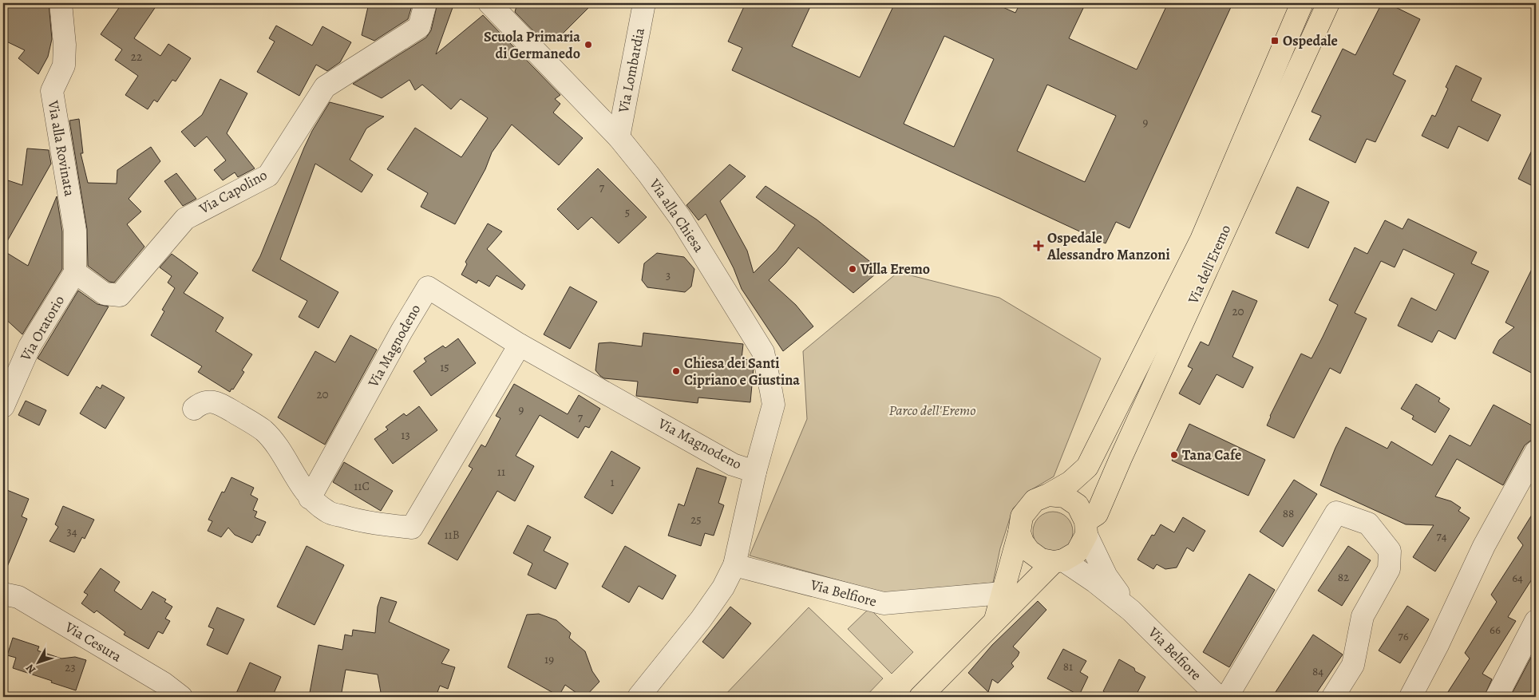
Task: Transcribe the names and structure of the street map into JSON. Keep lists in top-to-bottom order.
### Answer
{
  "streets": {
    "main road": ["Via dell'Eremo"],
    "street": [
      "Via Lombardia",
      "Via alla Rovinata",
      "Via Capolino",
      "Via alla Chiesa",
      "Via Oratorio",
      "Via Magnodeno",
      "Via Belfiore",
      "Via Cesura"
    ]
  },
  "crossings": [
    ["Via Lombardia", "Via alla Chiesa"],
    ["Via alla Rovinata", "Via Capolino"],
    ["Via alla Rovinata", "Via Oratorio"],
    ["Via Capolino", "Via Oratorio"],
    ["Via alla Chiesa", "Via Magnodeno"],
    ["Via alla Chiesa", "Via Belfiore"],
    ["Via dell'Eremo", "Via Belfiore"]
  ],
  "parks": ["Parco dell'Eremo"],
  "places": {
    "transit": ["Ospedale"],
    "other": [
      "Scuola Primaria di Germanedo",
      "Villa Eremo",
      "Chiesa dei Santi Cipriano e Giustina",
      "Tana Cafe"
    ],
    "health": ["Ospedale Alessandro Manzoni"]
  },
  "house_numbers": [
    "22",
    "9",
    "7",
    "5",
    "3",
    "20",
    "15",
    "20",
    "9",
    "7",
    "13",
    "11",
    "1",
    "11C",
    "88",
    "25",
    "34",
    "11B",
    "74",
    "82",
    "64",
    "66",
    "76",
    "19",
    "81",
    "23",
    "84"
  ],
  "north": "bottom left"
}
